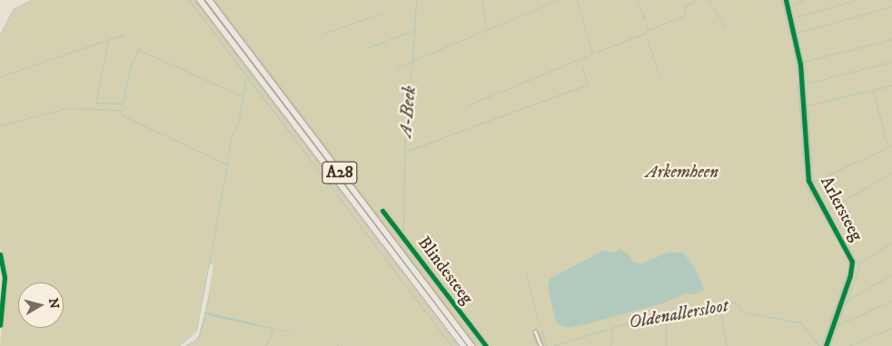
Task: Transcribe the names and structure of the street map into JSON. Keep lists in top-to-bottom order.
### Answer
{
  "streets": {
    "highway": ["A28"],
    "street": ["Arlersteeg", "Blindesteeg"]
  },
  "water": ["A-Beek", "Oldenallersloot"],
  "parks": ["Arkemheen"],
  "north": "right"
}
